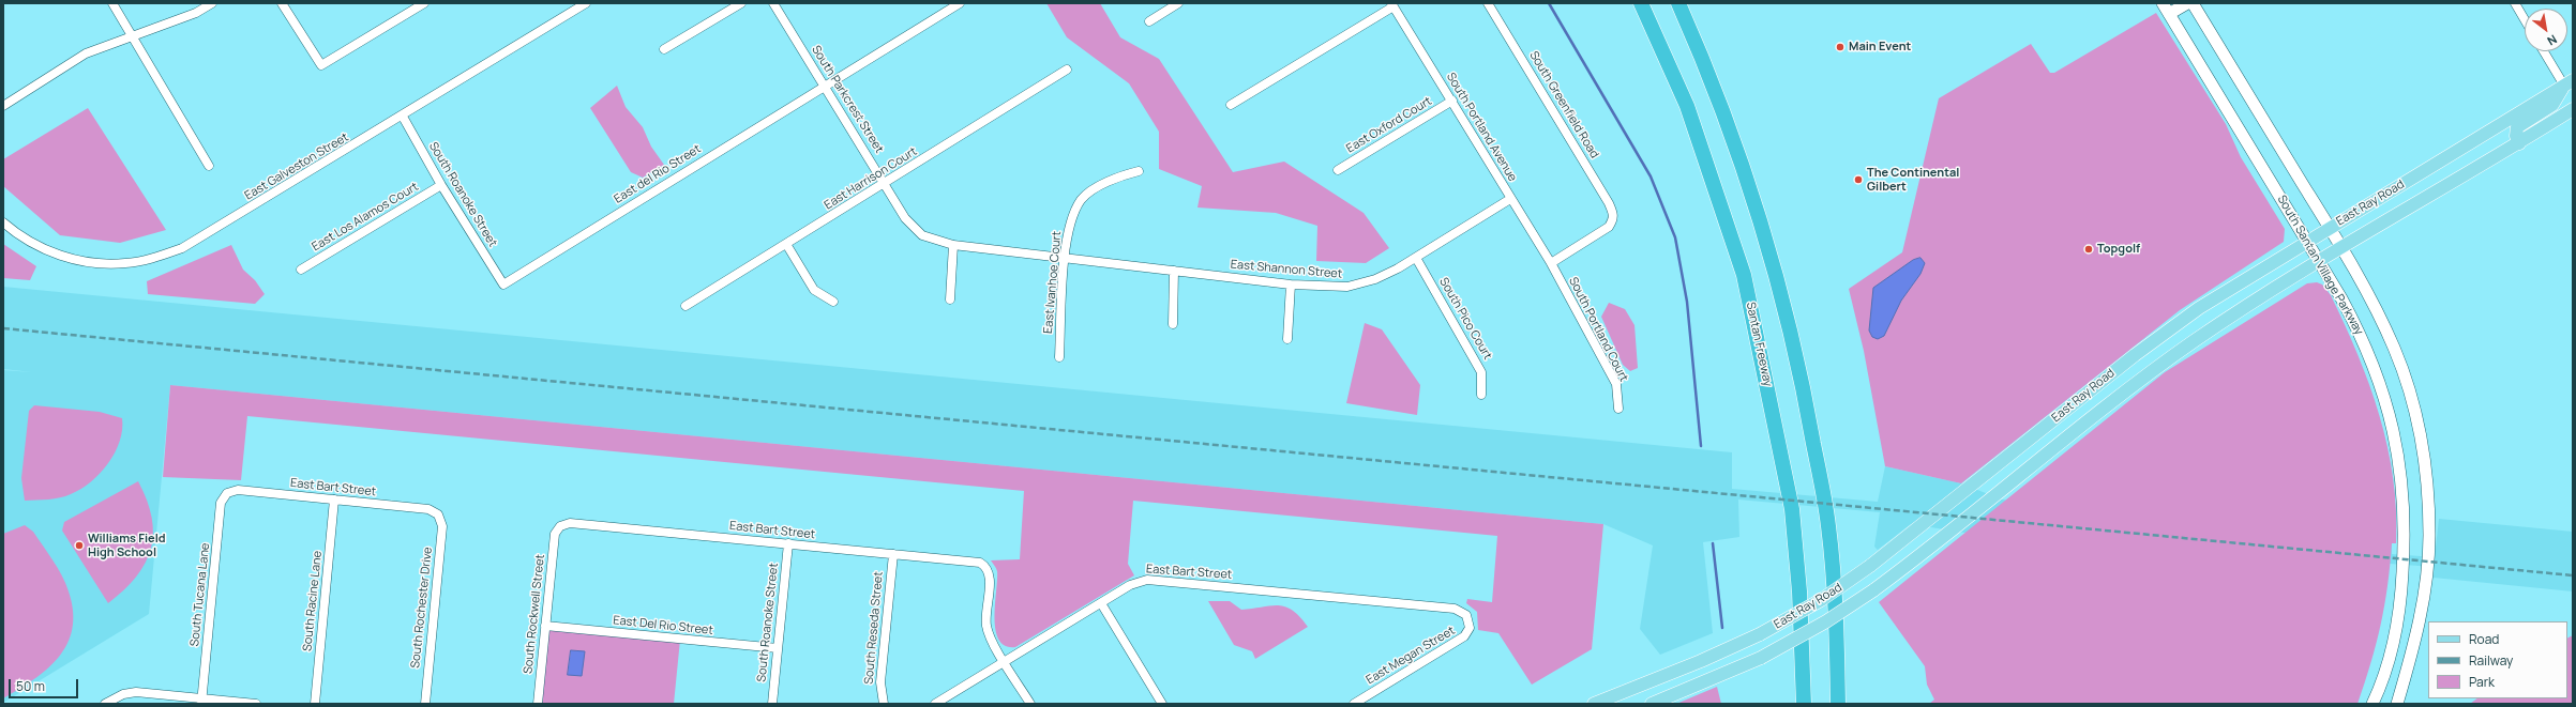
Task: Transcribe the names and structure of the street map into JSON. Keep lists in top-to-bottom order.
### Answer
{
  "streets": {
    "highway": ["Santan Freeway"],
    "main road": ["East Ray Road", "South Santan Village Parkway"],
    "street": [
      "South Parkcrest Street",
      "South Greenfield Road",
      "East Oxford Court",
      "South Portland Avenue",
      "East Galveston Street",
      "East del Rio Street",
      "East Harrison Court",
      "South Roanoke Street",
      "East Los Alamos Court",
      "East Shannon Street",
      "East Ivanhoe Court",
      "South Pico Court",
      "South Portland Court",
      "East Bart Street",
      "South Tucana Lane",
      "South Racine Lane",
      "South Rochester Drive",
      "South Rockwell Street",
      "East Del Rio Street",
      "South Reseda Street",
      "East Megan Street"
    ]
  },
  "crossings": [
    ["South Parkcrest Street", "East del Rio Street"],
    ["South Parkcrest Street", "East Harrison Court"],
    ["South Parkcrest Street", "East Shannon Street"],
    ["South Parkcrest Street", "East Ivanhoe Court"],
    ["South Greenfield Road", "South Portland Avenue"],
    ["South Greenfield Road", "South Portland Court"],
    ["East Oxford Court", "South Portland Avenue"],
    ["South Portland Avenue", "East Shannon Street"],
    ["South Portland Avenue", "South Portland Court"],
    ["East Galveston Street", "South Roanoke Street"],
    ["East del Rio Street", "South Roanoke Street"],
    ["South Roanoke Street", "East Los Alamos Court"],
    ["South Roanoke Street", "East Bart Street"],
    ["South Roanoke Street", "East Del Rio Street"],
    ["East Ray Road", "South Santan Village Parkway"],
    ["East Shannon Street", "East Ivanhoe Court"],
    ["East Shannon Street", "South Pico Court"],
    ["East Bart Street", "South Tucana Lane"],
    ["East Bart Street", "South Racine Lane"],
    ["East Bart Street", "South Rochester Drive"],
    ["East Bart Street", "South Rockwell Street"],
    ["East Bart Street", "South Reseda Street"],
    ["East Bart Street", "East Megan Street"],
    ["South Rockwell Street", "East Del Rio Street"]
  ],
  "places": [
    "Main Event",
    "The Continental Gilbert",
    "Topgolf",
    "Williams Field High School"
  ],
  "legend": ["Road", "Railway", "Park"],
  "scale_bar": "50 m",
  "north": "bottom right"
}
